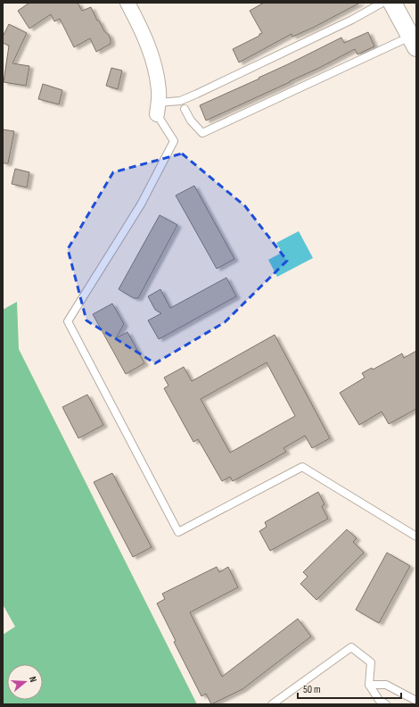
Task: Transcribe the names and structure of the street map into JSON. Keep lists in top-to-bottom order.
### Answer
{
  "scale_bar": "50 m",
  "north": "right"
}
